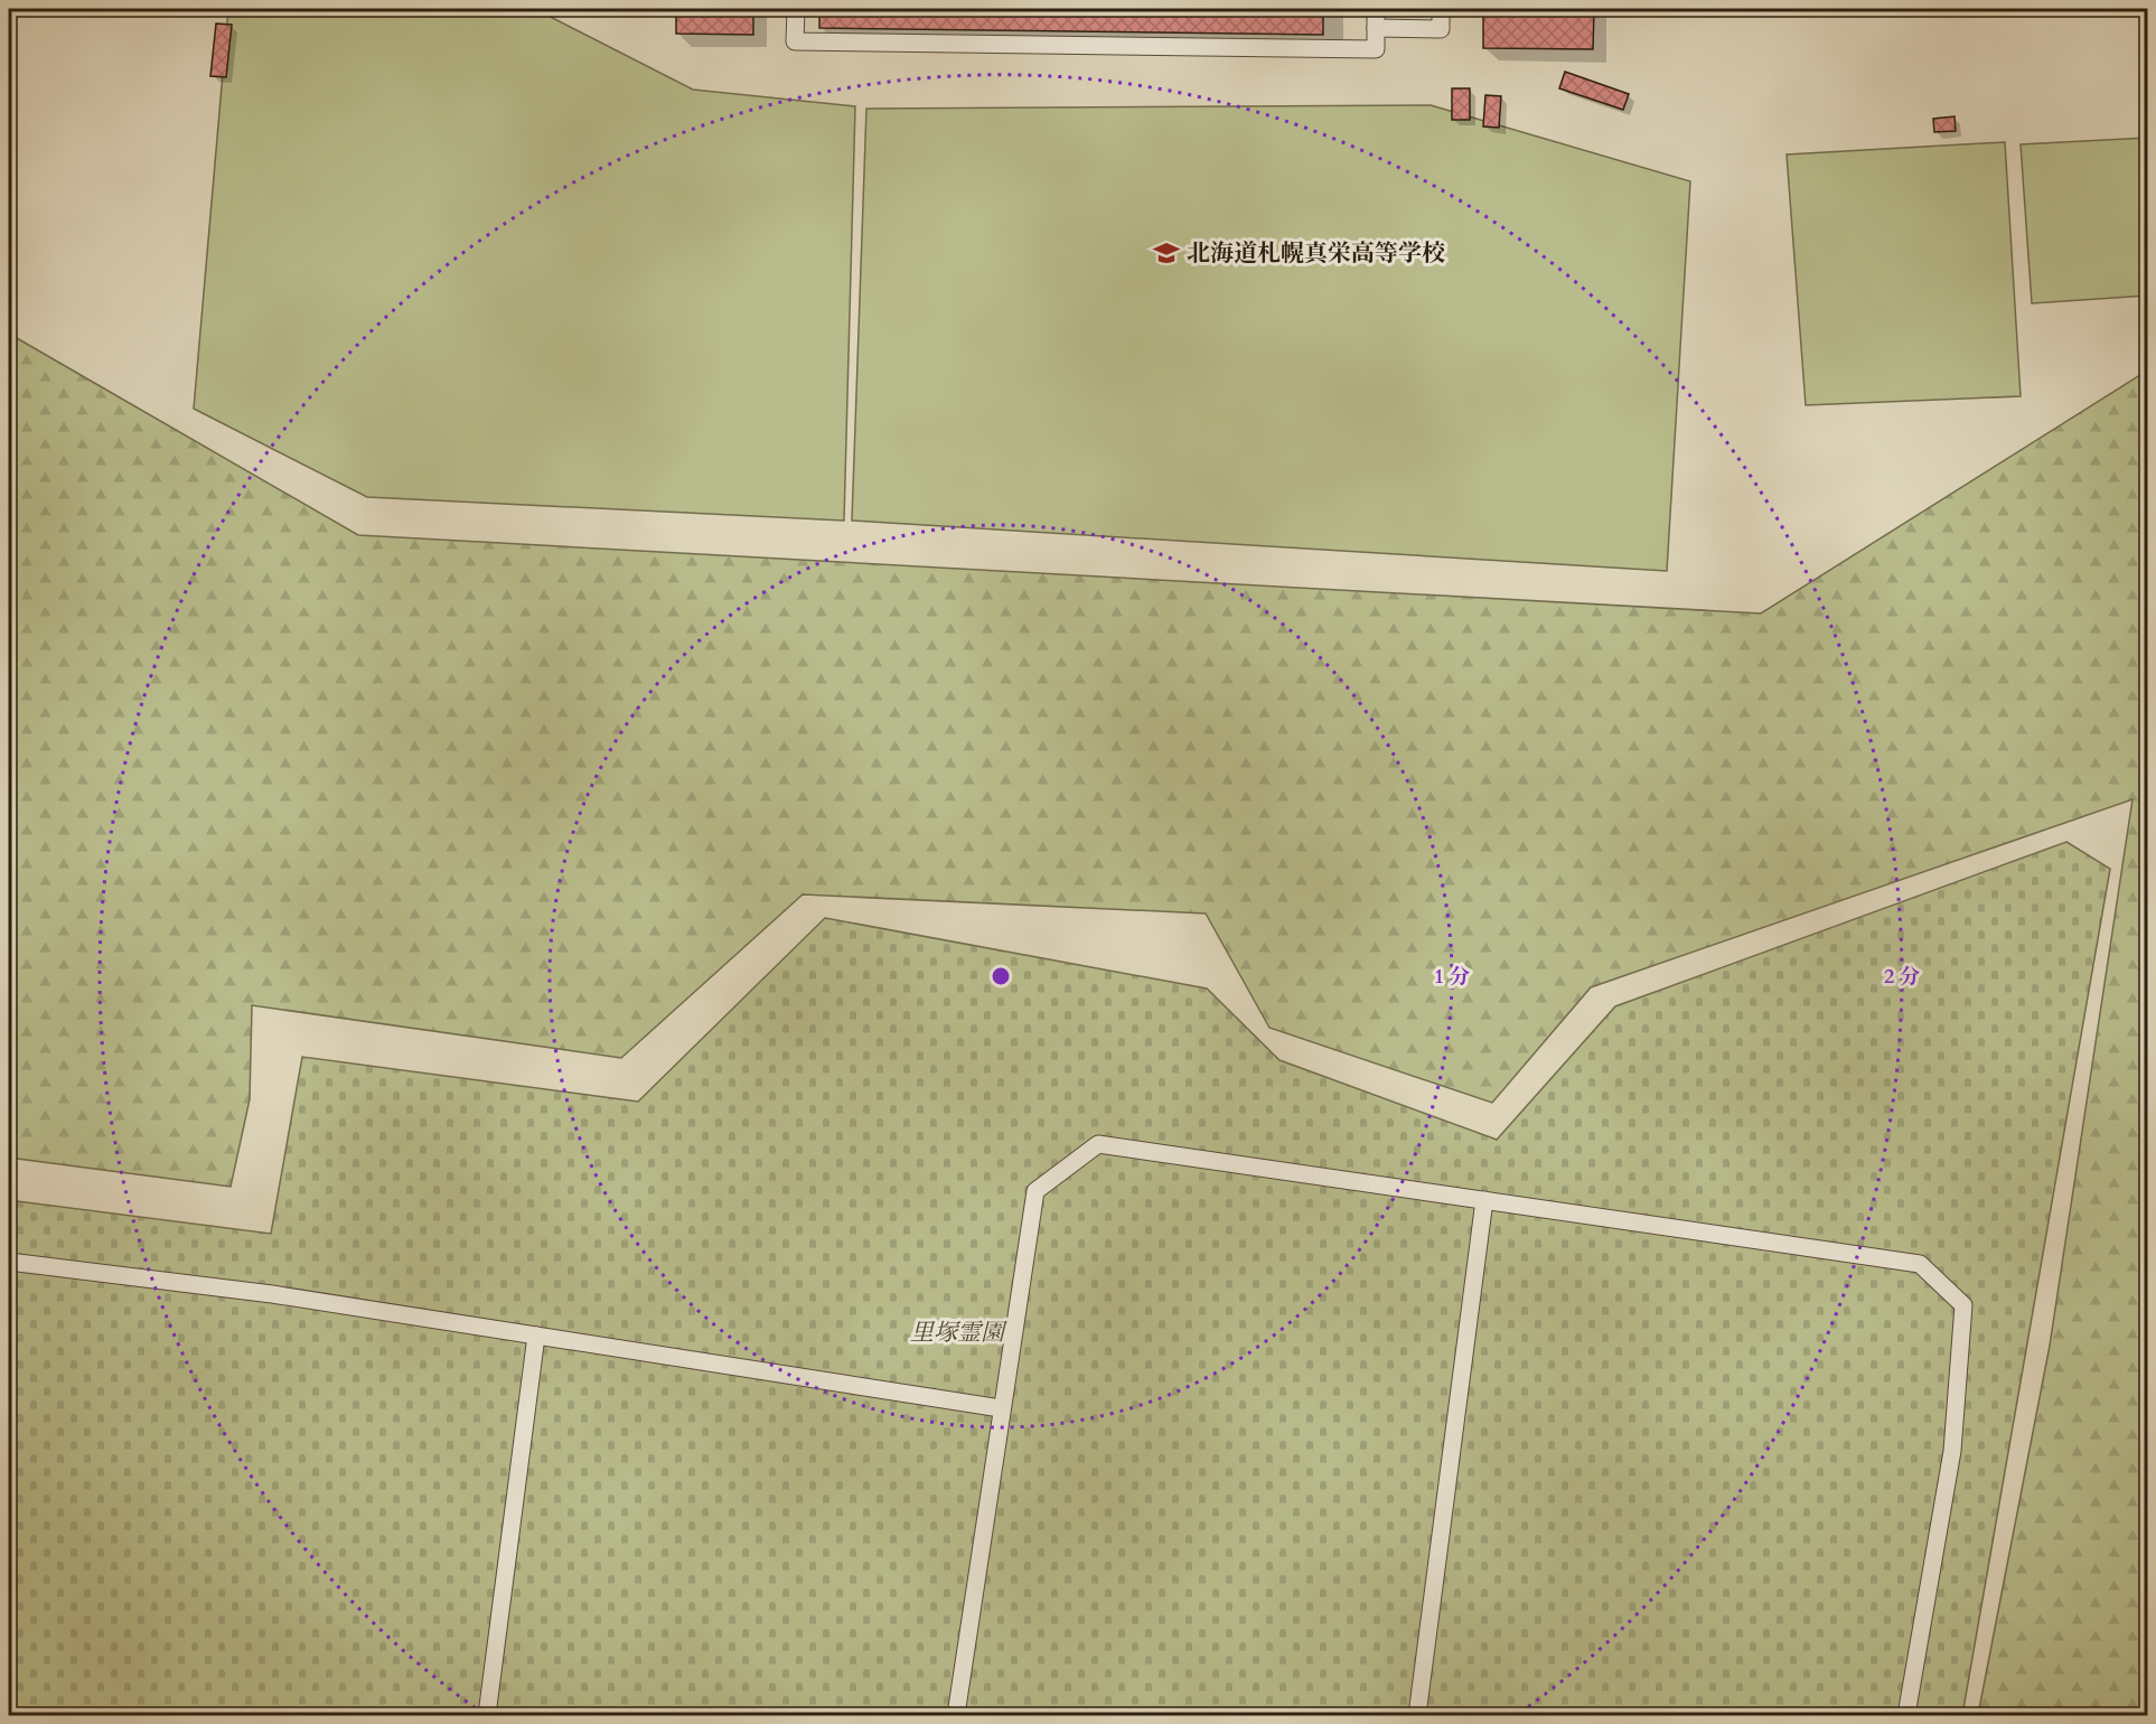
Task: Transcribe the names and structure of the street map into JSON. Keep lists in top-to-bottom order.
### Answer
{
  "parks": ["里塚霊園"],
  "places": {
    "school or university": ["北海道札幌真栄高等学校"]
  },
  "rings": ["1 分", "2 分"]
}
